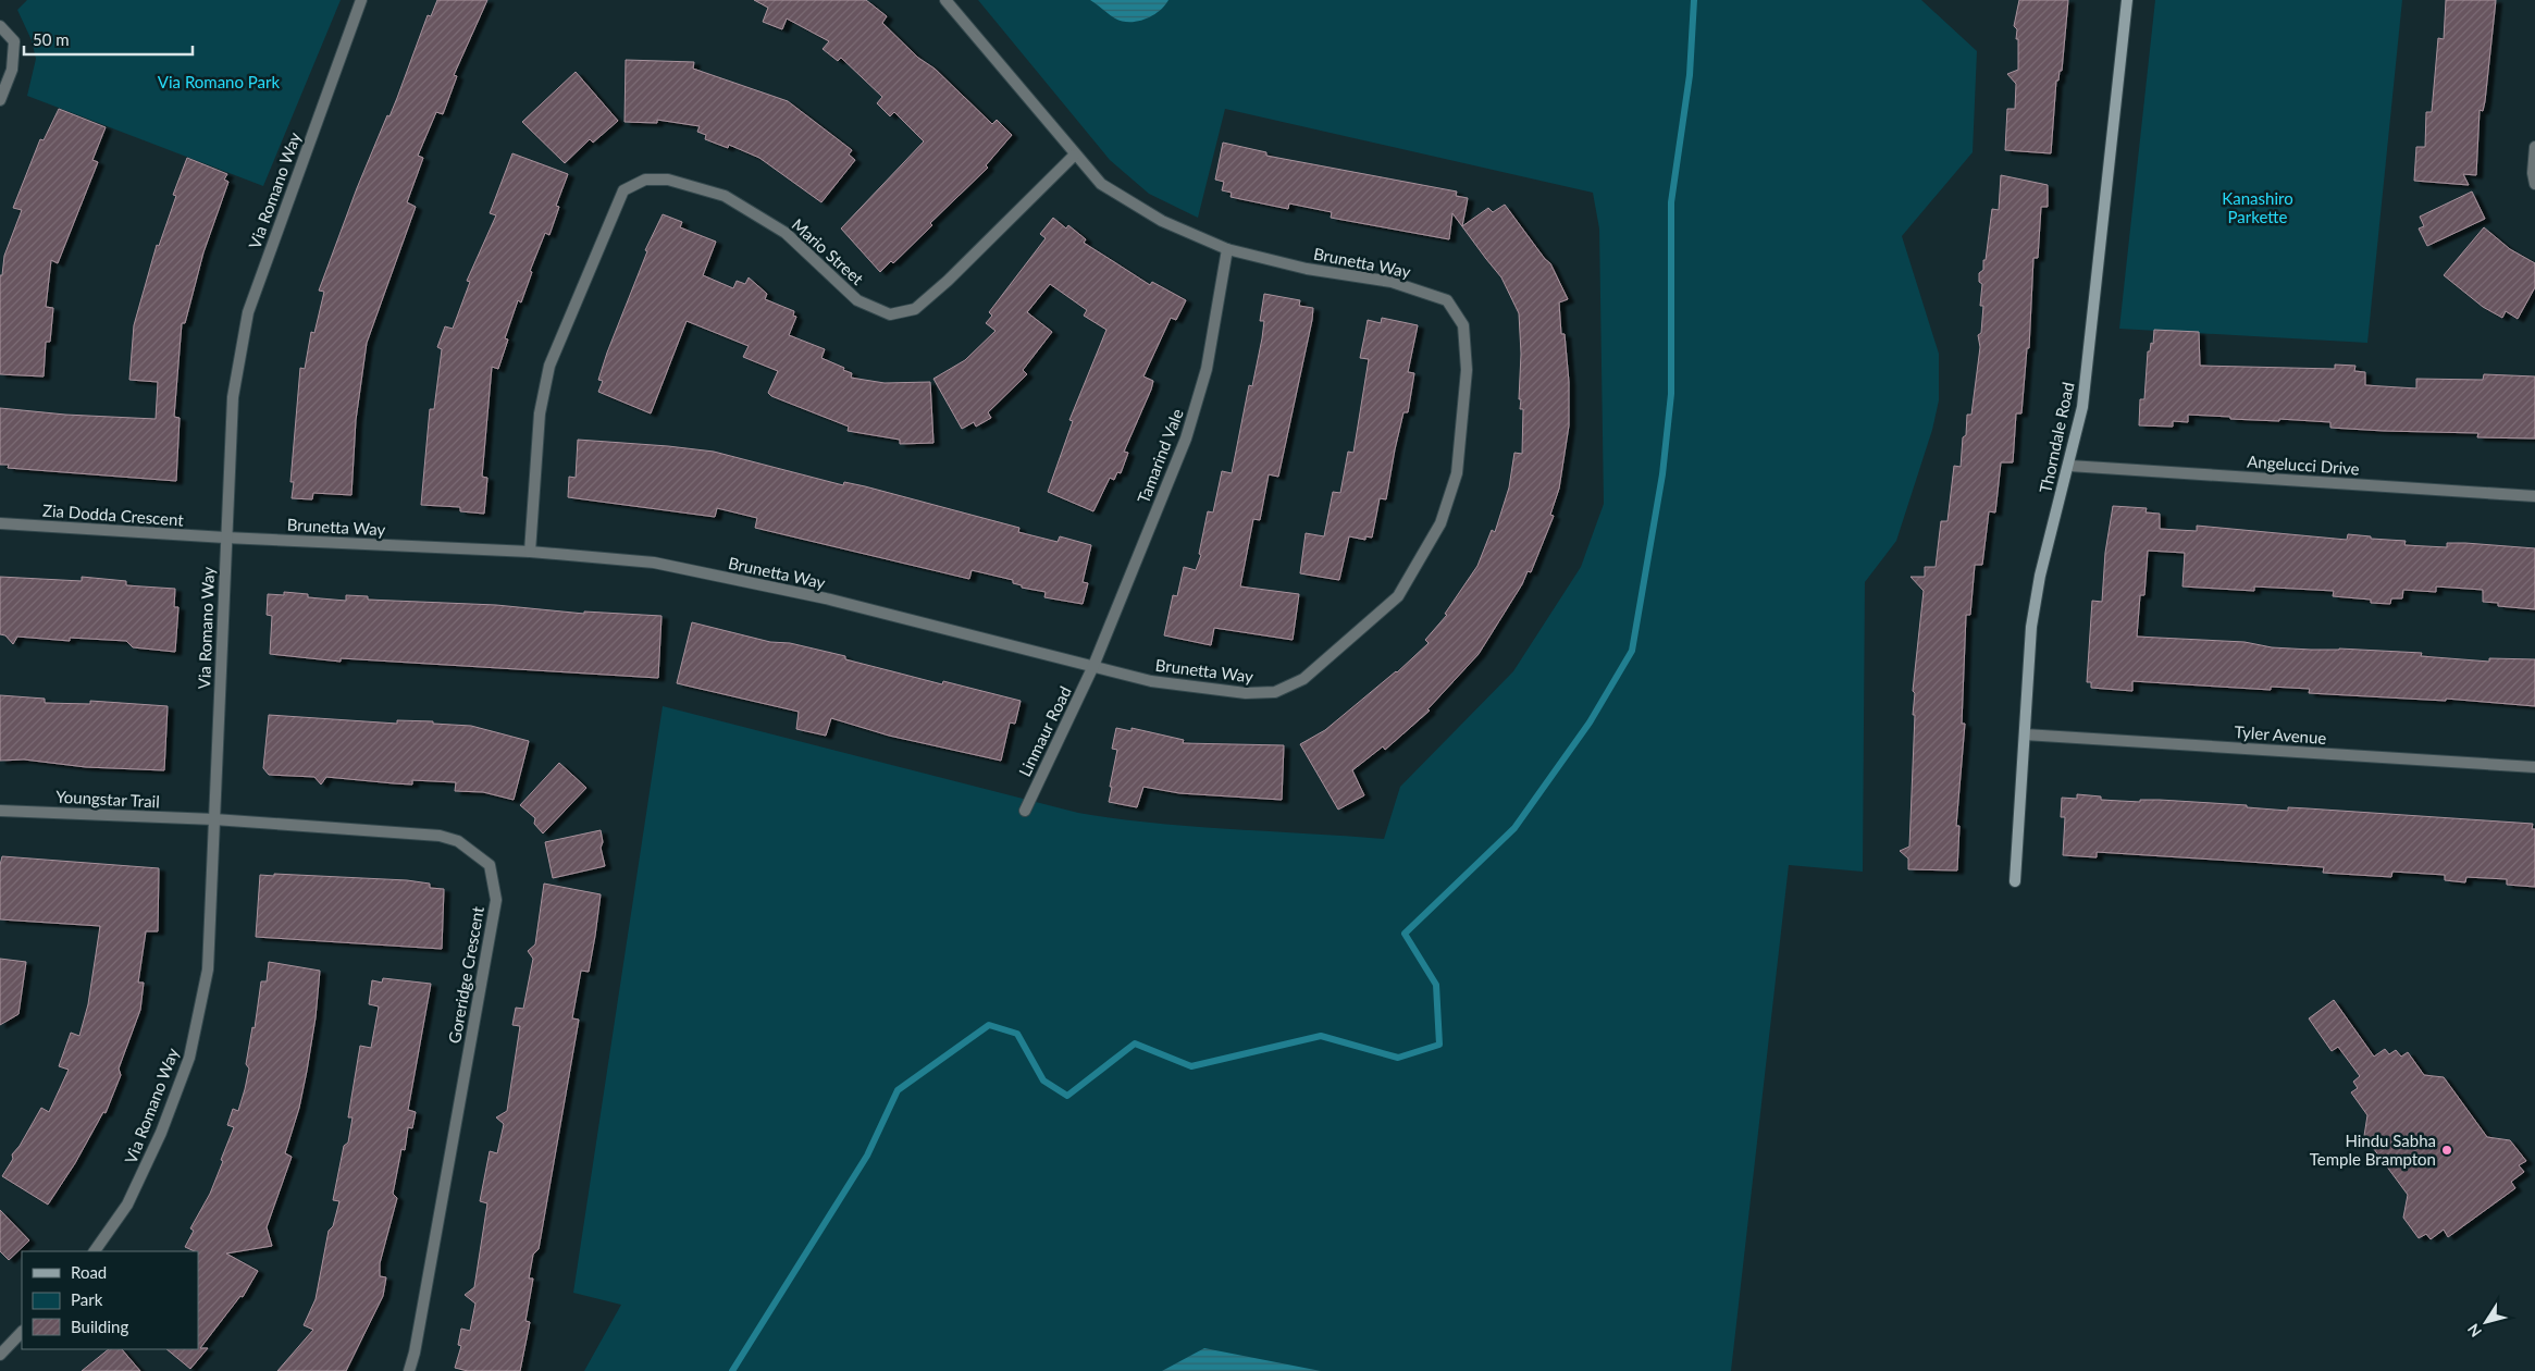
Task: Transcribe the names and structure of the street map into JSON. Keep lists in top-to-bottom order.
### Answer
{
  "streets": {
    "street": [
      "Via Romano Way",
      "Mario Street",
      "Brunetta Way",
      "Thorndale Road",
      "Tamarind Vale",
      "Angelucci Drive",
      "Zia Dodda Crescent",
      "Linmaur Road",
      "Tyler Avenue",
      "Youngstar Trail",
      "Goreridge Crescent"
    ]
  },
  "crossings": [
    ["Via Romano Way", "Brunetta Way"],
    ["Via Romano Way", "Zia Dodda Crescent"],
    ["Via Romano Way", "Youngstar Trail"],
    ["Via Romano Way", "Goreridge Crescent"],
    ["Mario Street", "Brunetta Way"],
    ["Brunetta Way", "Tamarind Vale"],
    ["Brunetta Way", "Zia Dodda Crescent"],
    ["Brunetta Way", "Linmaur Road"],
    ["Thorndale Road", "Angelucci Drive"],
    ["Thorndale Road", "Tyler Avenue"],
    ["Tamarind Vale", "Linmaur Road"],
    ["Youngstar Trail", "Goreridge Crescent"]
  ],
  "parks": ["Via Romano Park", "Kanashiro Parkette"],
  "places": ["Hindu Sabha Temple Brampton"],
  "legend": ["Road", "Park", "Building"],
  "scale_bar": "50 m",
  "north": "bottom left"
}
